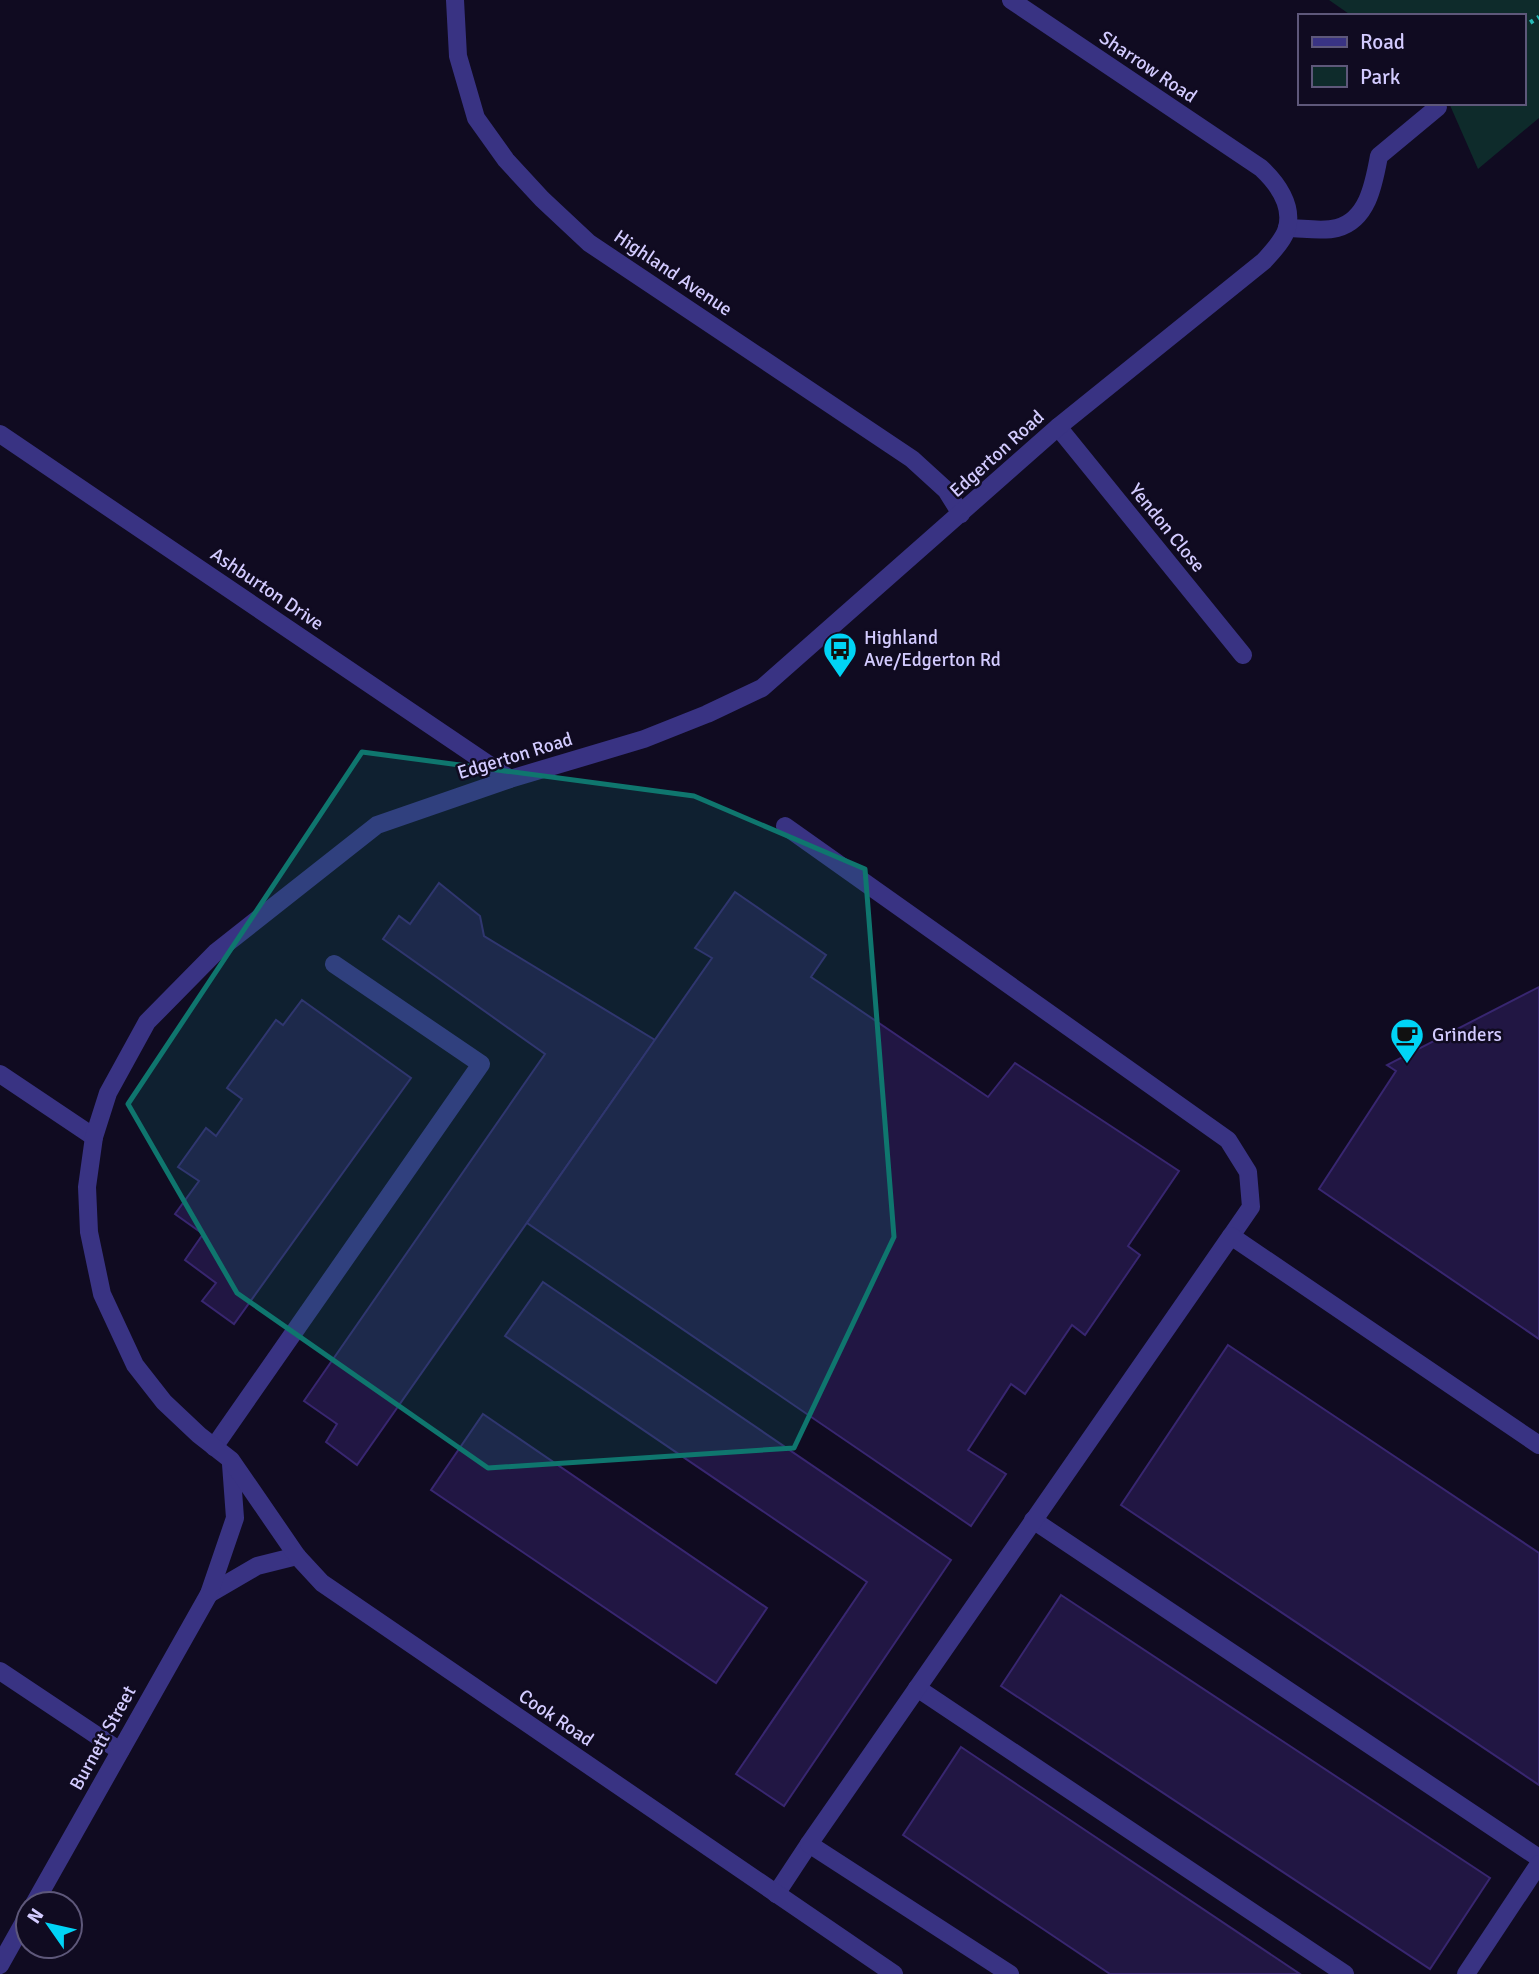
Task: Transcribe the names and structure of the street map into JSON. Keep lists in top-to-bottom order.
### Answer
{
  "streets": {
    "street": [
      "Sharrow Road",
      "Highland Avenue",
      "Edgerton Road",
      "Yendon Close",
      "Ashburton Drive",
      "Cook Road",
      "Burnett Street"
    ]
  },
  "crossings": [
    ["Sharrow Road", "Edgerton Road"],
    ["Highland Avenue", "Edgerton Road"],
    ["Edgerton Road", "Yendon Close"],
    ["Edgerton Road", "Ashburton Drive"],
    ["Edgerton Road", "Cook Road"],
    ["Edgerton Road", "Burnett Street"],
    ["Cook Road", "Burnett Street"]
  ],
  "places": {
    "bus stop": ["Highland Ave/Edgerton Rd"],
    "cafe": ["Grinders"]
  },
  "legend": ["Road", "Park"],
  "north": "top left"
}
